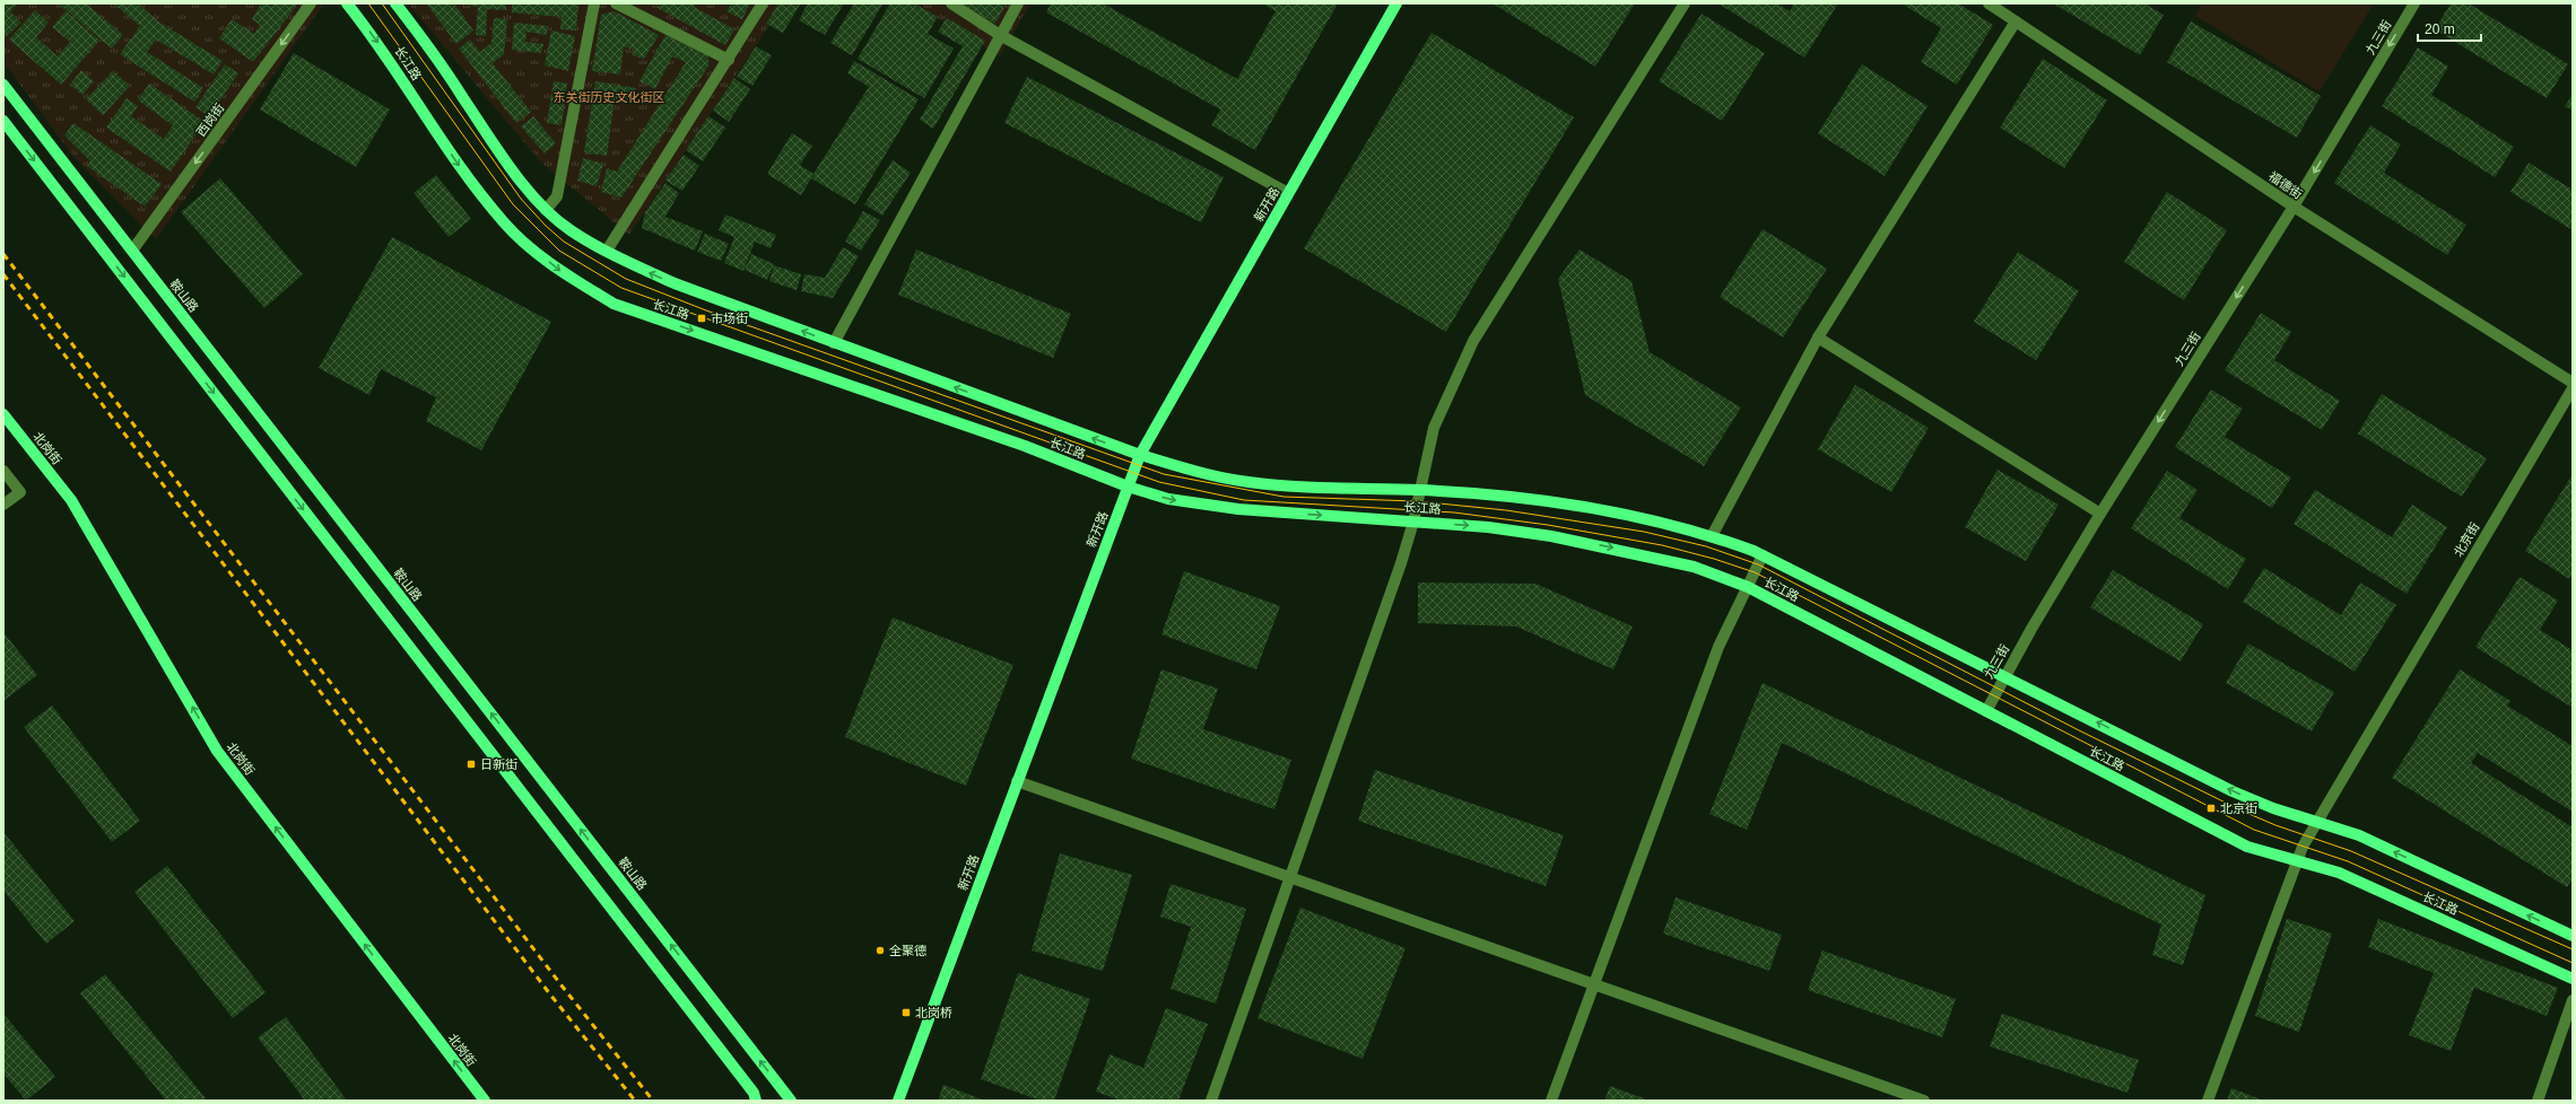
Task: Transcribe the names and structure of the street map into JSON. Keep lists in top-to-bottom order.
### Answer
{
  "streets": {
    "main road": [
      "长江路",
      "新开路",
      "鞍山路",
      "北岗街"
    ],
    "street": [
      "九三街",
      "西岗街",
      "福德街",
      "北京街"
    ]
  },
  "crossings": [
    ["九三街", "长江路"],
    ["九三街", "福德街"],
    ["长江路", "新开路"],
    ["长江路", "北京街"],
    ["西岗街", "鞍山路"]
  ],
  "one_way": ["九三街", "西岗街", "北岗街"],
  "parks": ["东关街历史文化街区"],
  "places": {
    "transit": [
      "市场街",
      "日新街",
      "北京街",
      "北岗桥"
    ],
    "other": ["全聚德"]
  },
  "scale_bar": "20 m"
}
